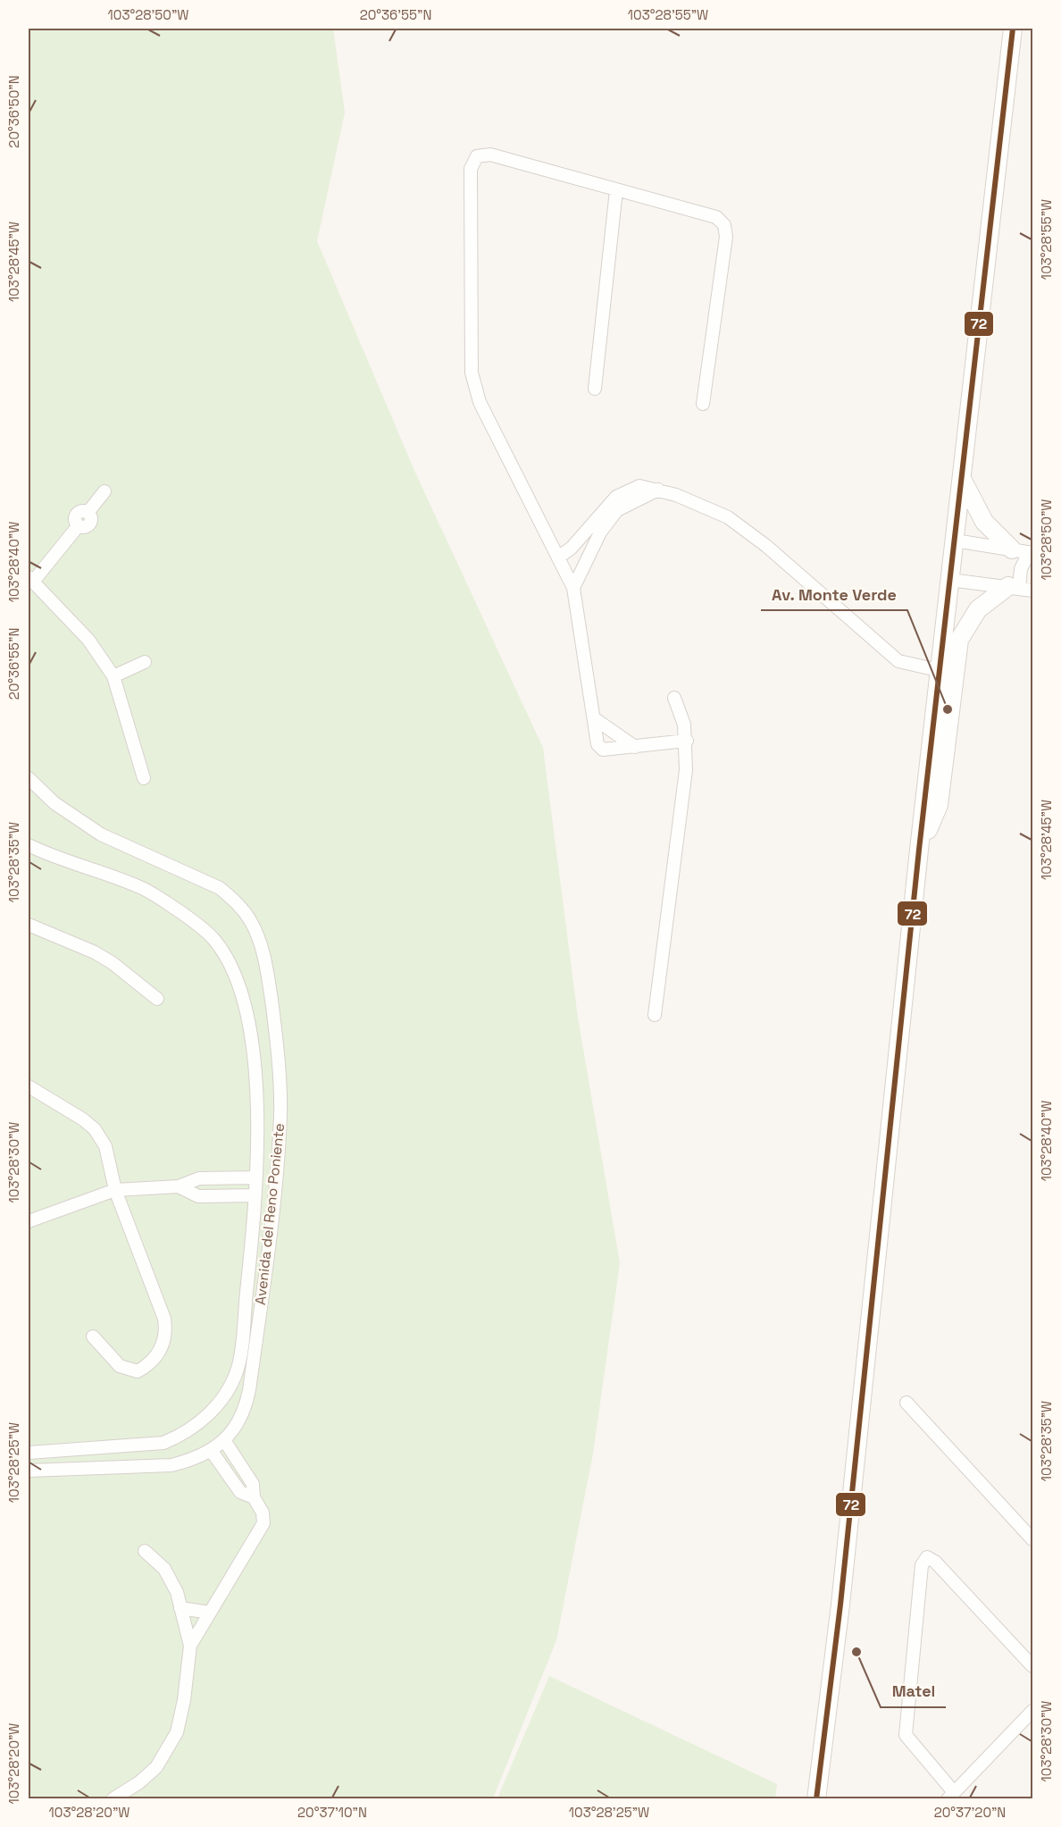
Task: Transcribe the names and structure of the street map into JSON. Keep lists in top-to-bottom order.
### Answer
{
  "streets": {
    "street": ["Avenida del Reno Poniente"]
  },
  "places": ["Av. Monte Verde", "Matel"],
  "lines": ["transit line 72"],
  "coordinates": [
    "103°28'50\"W",
    "20°36'55\"N",
    "103°28'55\"W",
    "20°36'50\"N",
    "103°28'45\"W",
    "103°28'40\"W",
    "103°28'35\"W",
    "103°28'30\"W",
    "103°28'25\"W",
    "103°28'20\"W",
    "20°37'10\"N",
    "20°37'20\"N"
  ]
}
